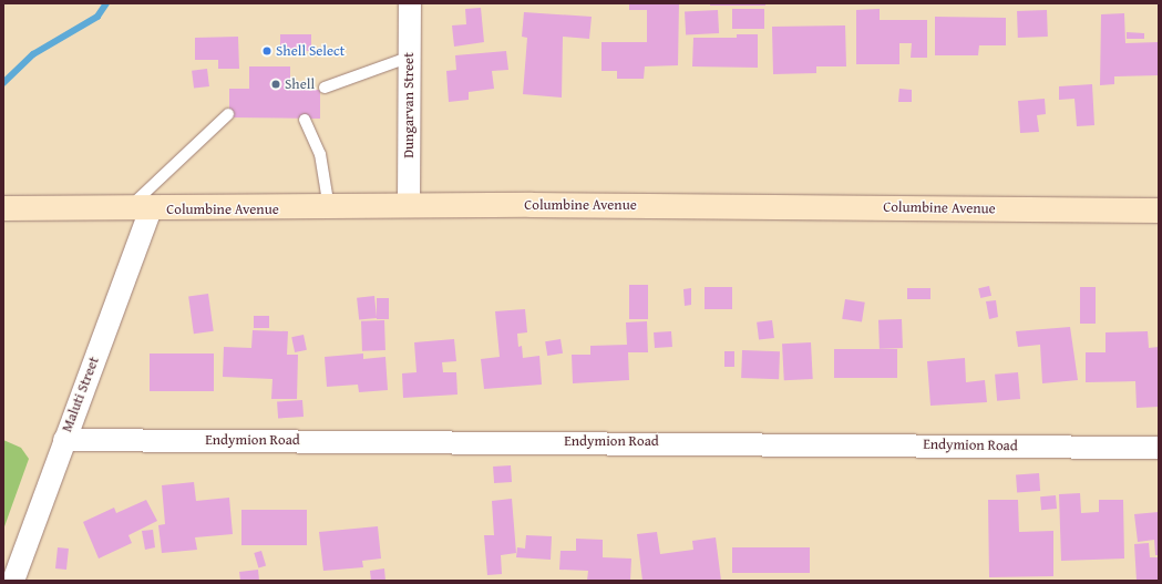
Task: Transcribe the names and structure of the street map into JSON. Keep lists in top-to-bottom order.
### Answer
{
  "streets": {
    "main road": ["Columbine Avenue"],
    "street": ["Dungarvan Street", "Maluti Street", "Endymion Road"]
  },
  "crossings": [
    ["Dungarvan Street", "Columbine Avenue"],
    ["Columbine Avenue", "Maluti Street"],
    ["Maluti Street", "Endymion Road"]
  ],
  "places": ["Shell Select", "Shell"]
}
